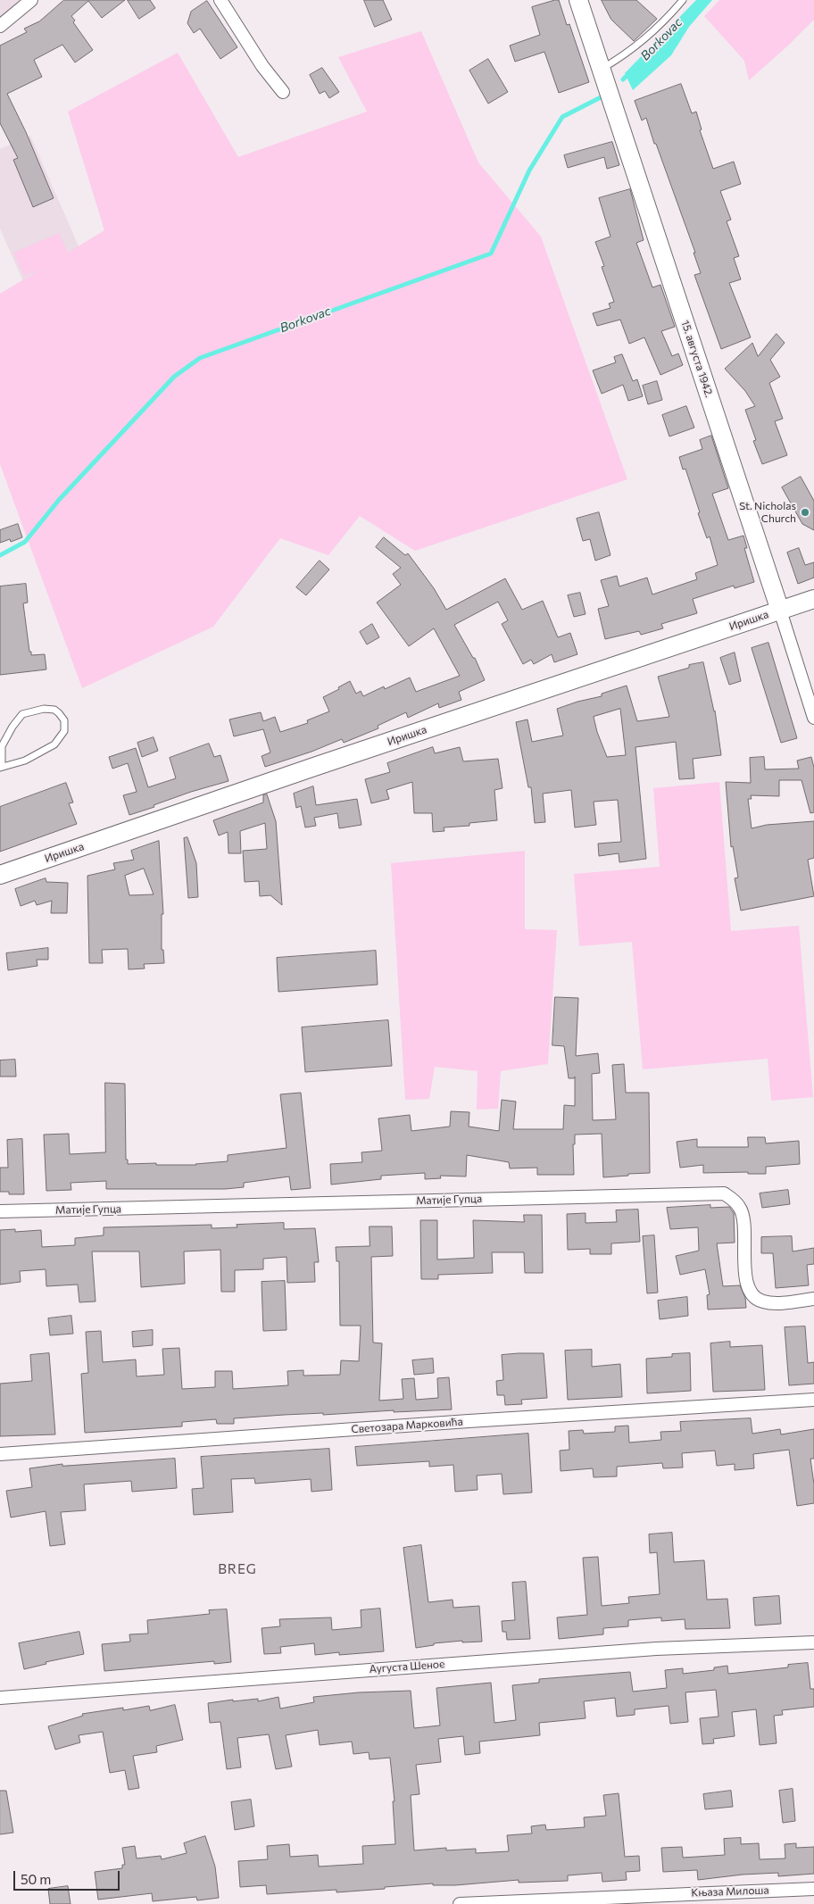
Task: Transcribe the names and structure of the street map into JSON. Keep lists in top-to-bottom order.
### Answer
{
  "streets": {
    "street": [
      "15. августа 1942.",
      "Иришка",
      "Матије Гупца",
      "Светозара Марковића",
      "Аугуста Шеное",
      "Књаза Милоша"
    ]
  },
  "crossings": [
    ["15. августа 1942.", "Иришка"]
  ],
  "districts": ["BREG"],
  "water": ["Borkovac"],
  "places": ["St. Nicholas Church"],
  "scale_bar": "50 m"
}
